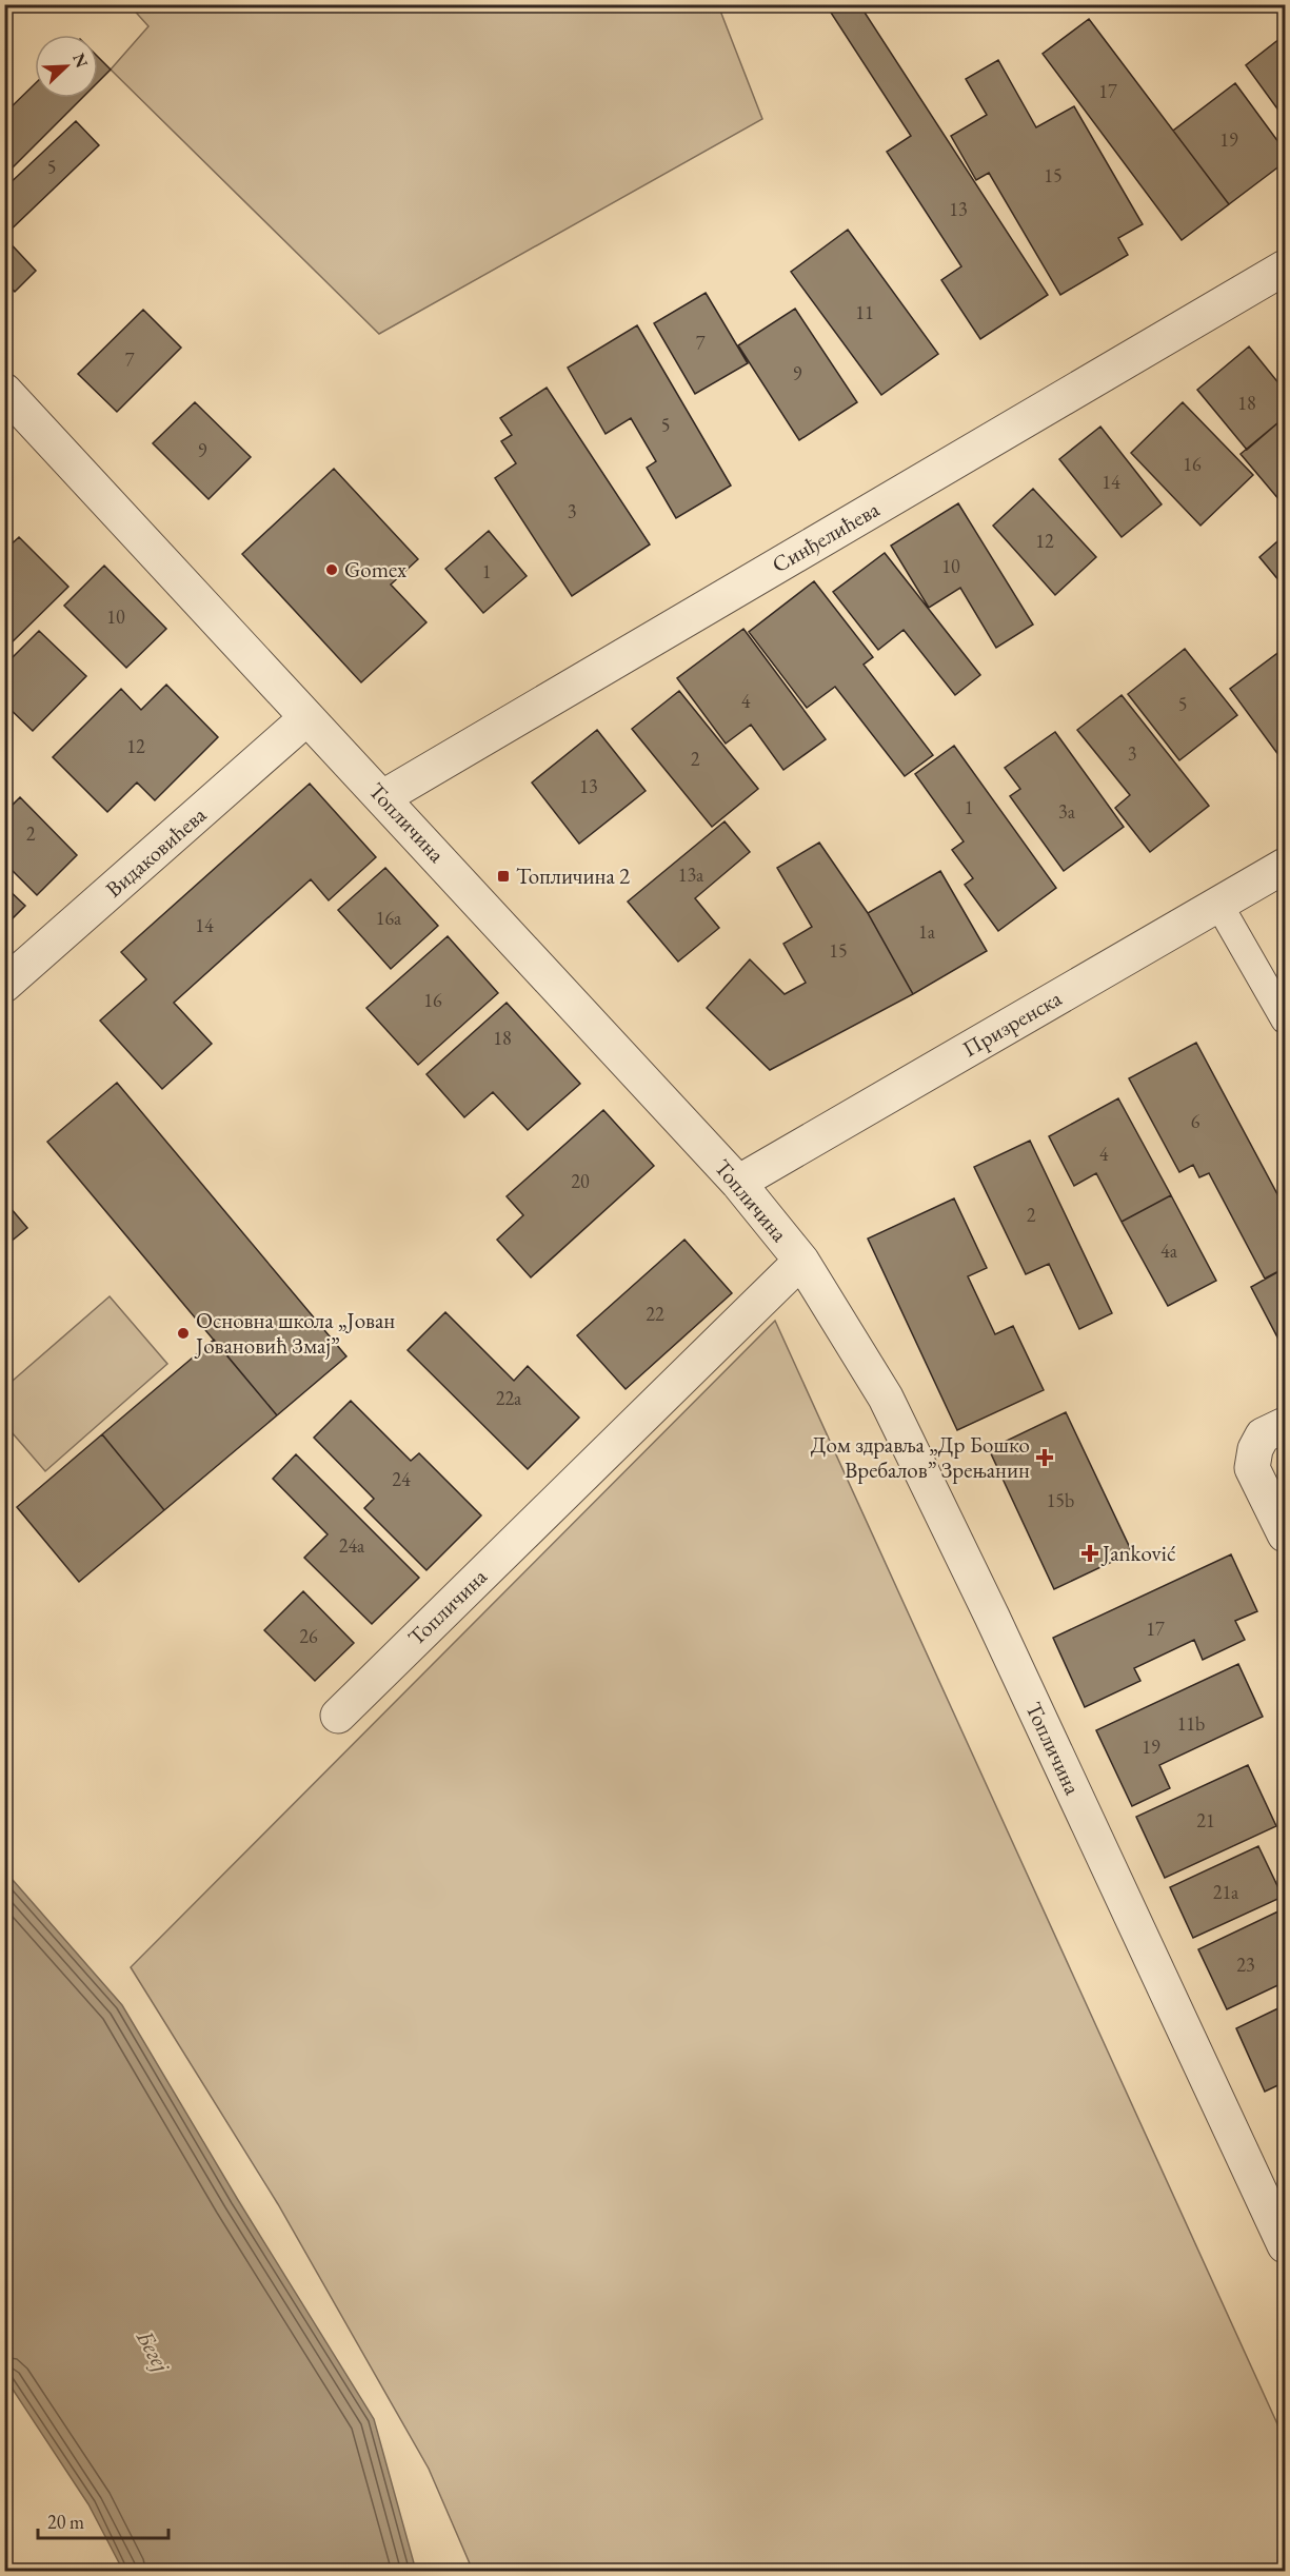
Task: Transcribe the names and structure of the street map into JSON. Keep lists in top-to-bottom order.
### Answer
{
  "streets": {
    "street": [
      "Синђелићева",
      "Топличина",
      "Видаковићева",
      "Призренска"
    ]
  },
  "crossings": [
    ["Синђелићева", "Топличина"],
    ["Топличина", "Видаковићева"],
    ["Топличина", "Призренска"]
  ],
  "water": ["Бегеј"],
  "places": {
    "other": ["Gomex", "Основна школа „Јован Јовановић Змај”"],
    "transit": ["Топличина 2"],
    "health": ["Дом здравља „Др Бошко Вребалов” Зрењанин", "Janković"]
  },
  "house_numbers": [
    "17",
    "19",
    "5",
    "15",
    "13",
    "11",
    "7",
    "7",
    "9",
    "18",
    "5",
    "9",
    "16",
    "14",
    "3",
    "12",
    "10",
    "1",
    "10",
    "4",
    "5",
    "12",
    "3",
    "2",
    "13",
    "1",
    "3a",
    "2",
    "13a",
    "16a",
    "14",
    "1a",
    "15",
    "16",
    "18",
    "6",
    "4",
    "20",
    "2",
    "4a",
    "22",
    "22a",
    "24",
    "15b",
    "24a",
    "17",
    "26",
    "11b",
    "19",
    "21",
    "21a",
    "23"
  ],
  "scale_bar": "20 m",
  "north": "top right"
}
